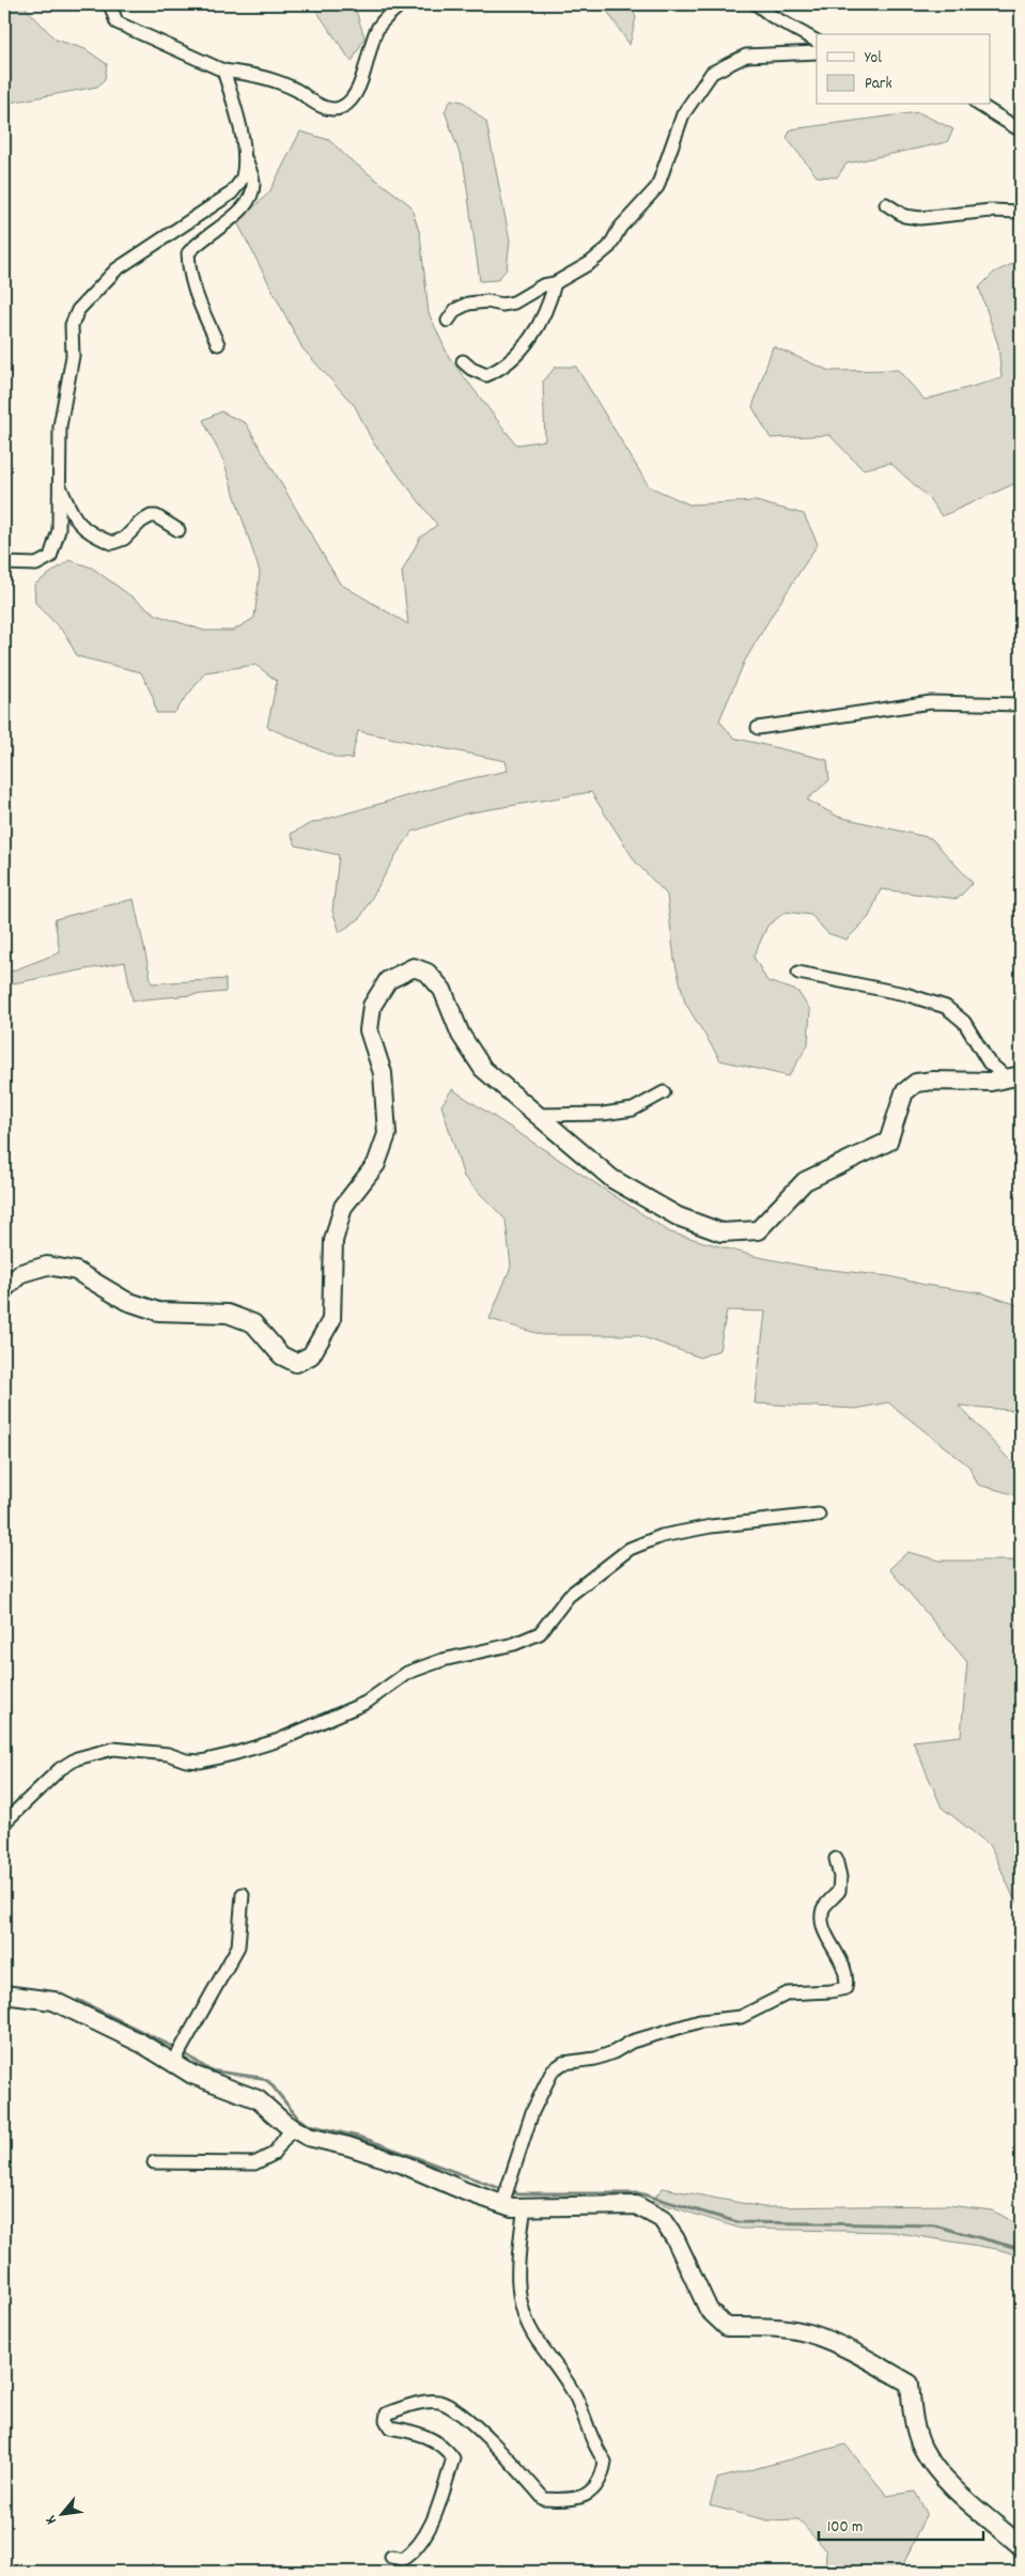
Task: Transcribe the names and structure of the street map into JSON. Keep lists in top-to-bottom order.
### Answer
{
  "legend": ["Yol", "Park"],
  "scale_bar": "100 m",
  "north": "bottom left"
}
